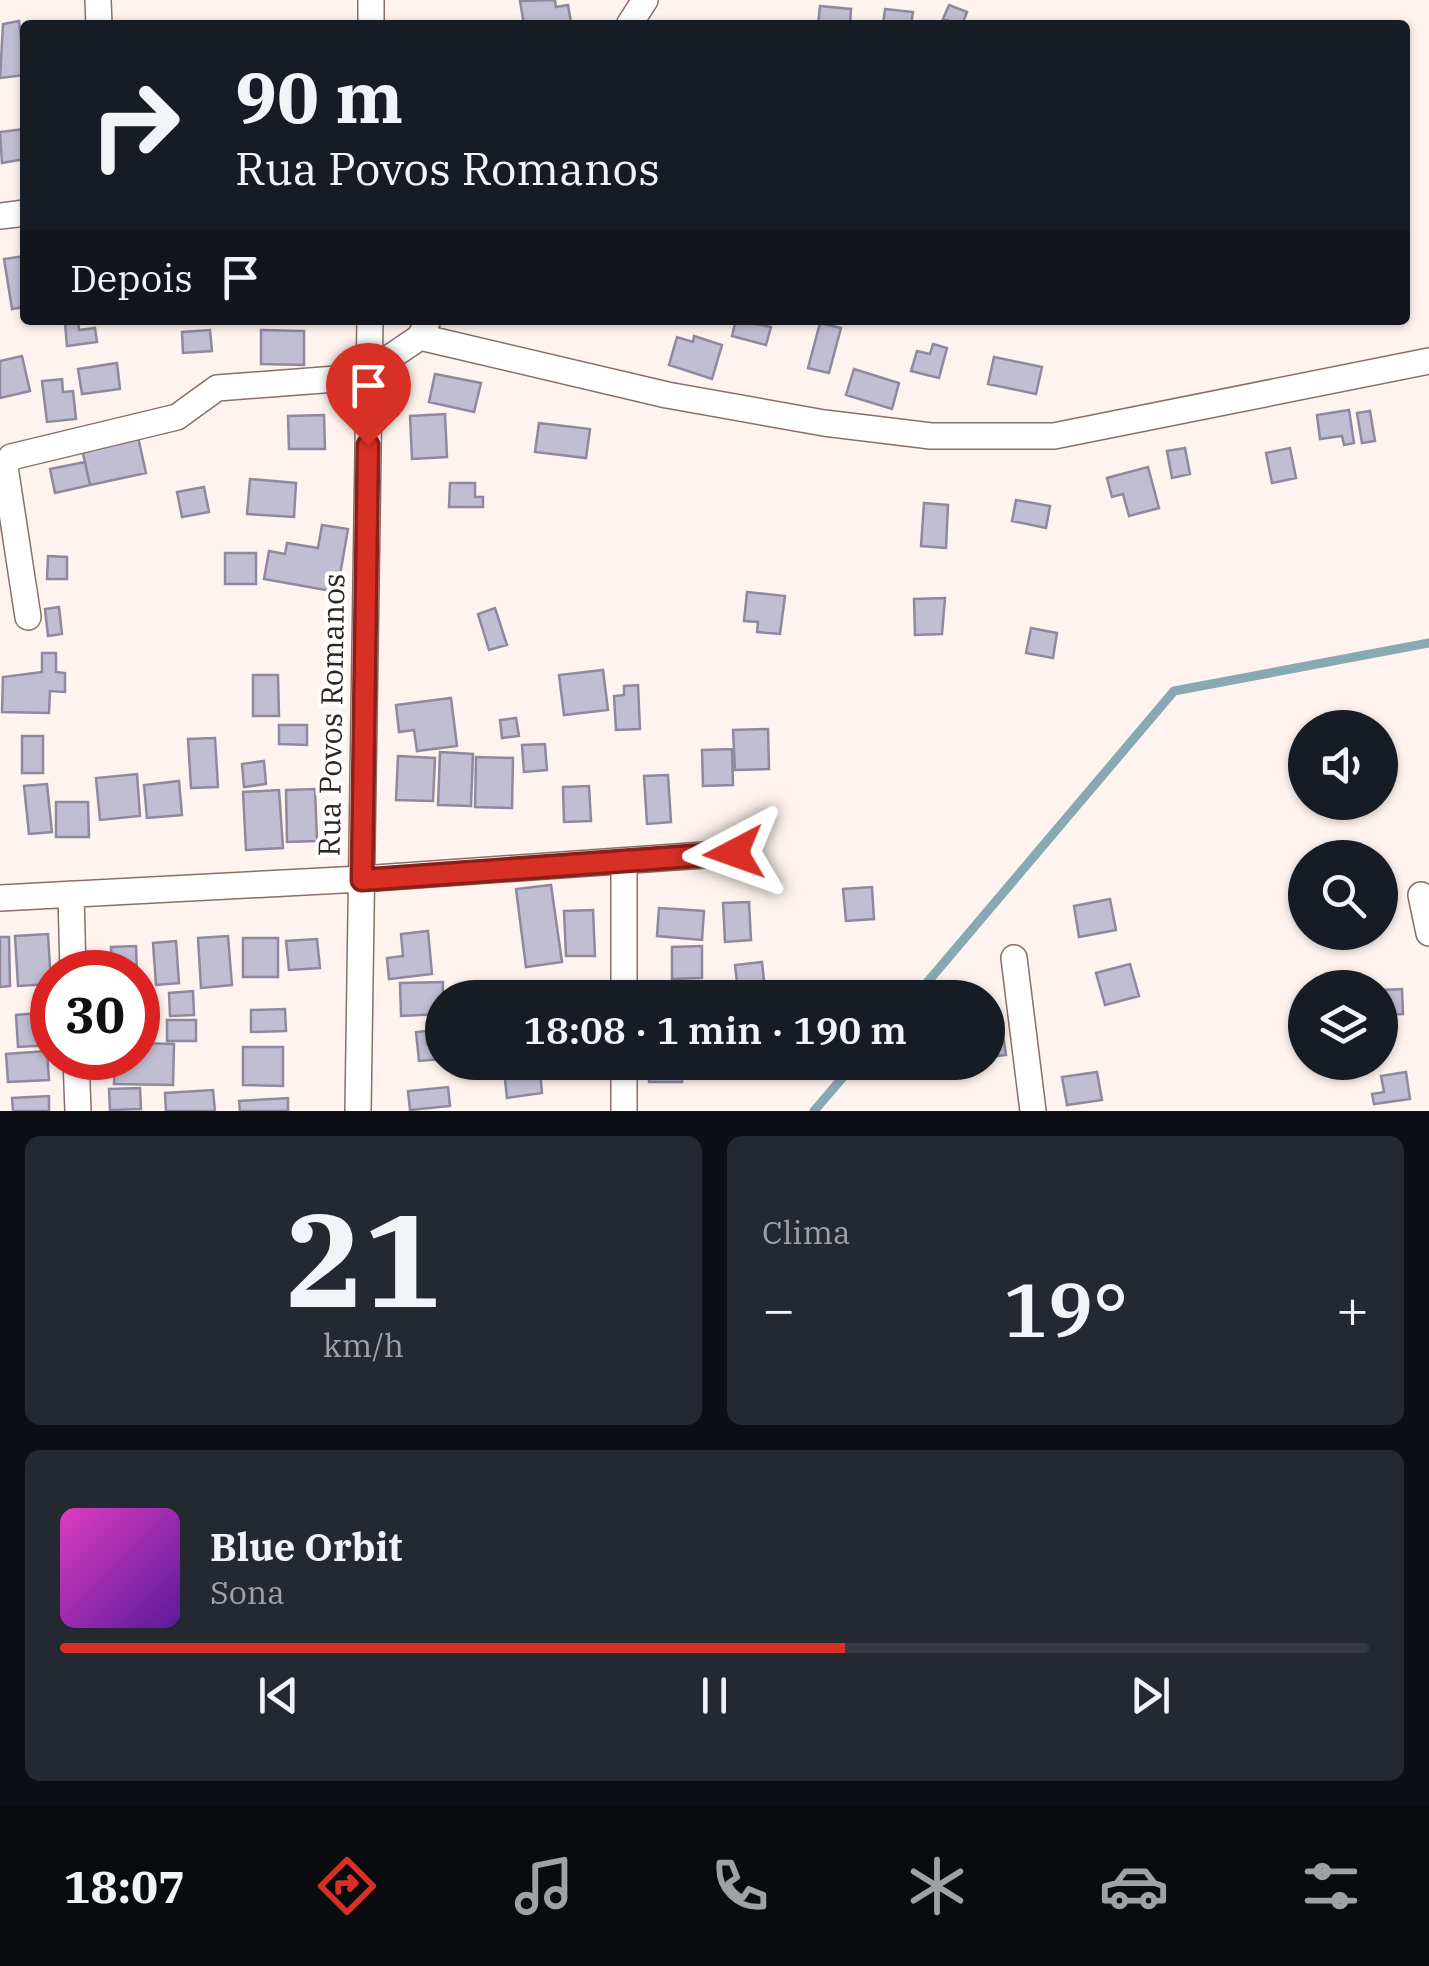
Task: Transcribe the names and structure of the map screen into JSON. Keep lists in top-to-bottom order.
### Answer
{
  "streets": {
    "street": ["Rua Povos Romanos"]
  },
  "page": {
    "turn": ["90 m", "Rua Povos Romanos"],
    "then": "Depois",
    "limit": "30",
    "trip": "18:08 · 1 min · 190 m",
    "tile": [
      ["21", "km/h"],
      "Clima"
    ],
    "heat": ["−", "19°", "+"],
    "song": ["Blue Orbit", "Sona"],
    "tabs": "18:07"
  }
}
